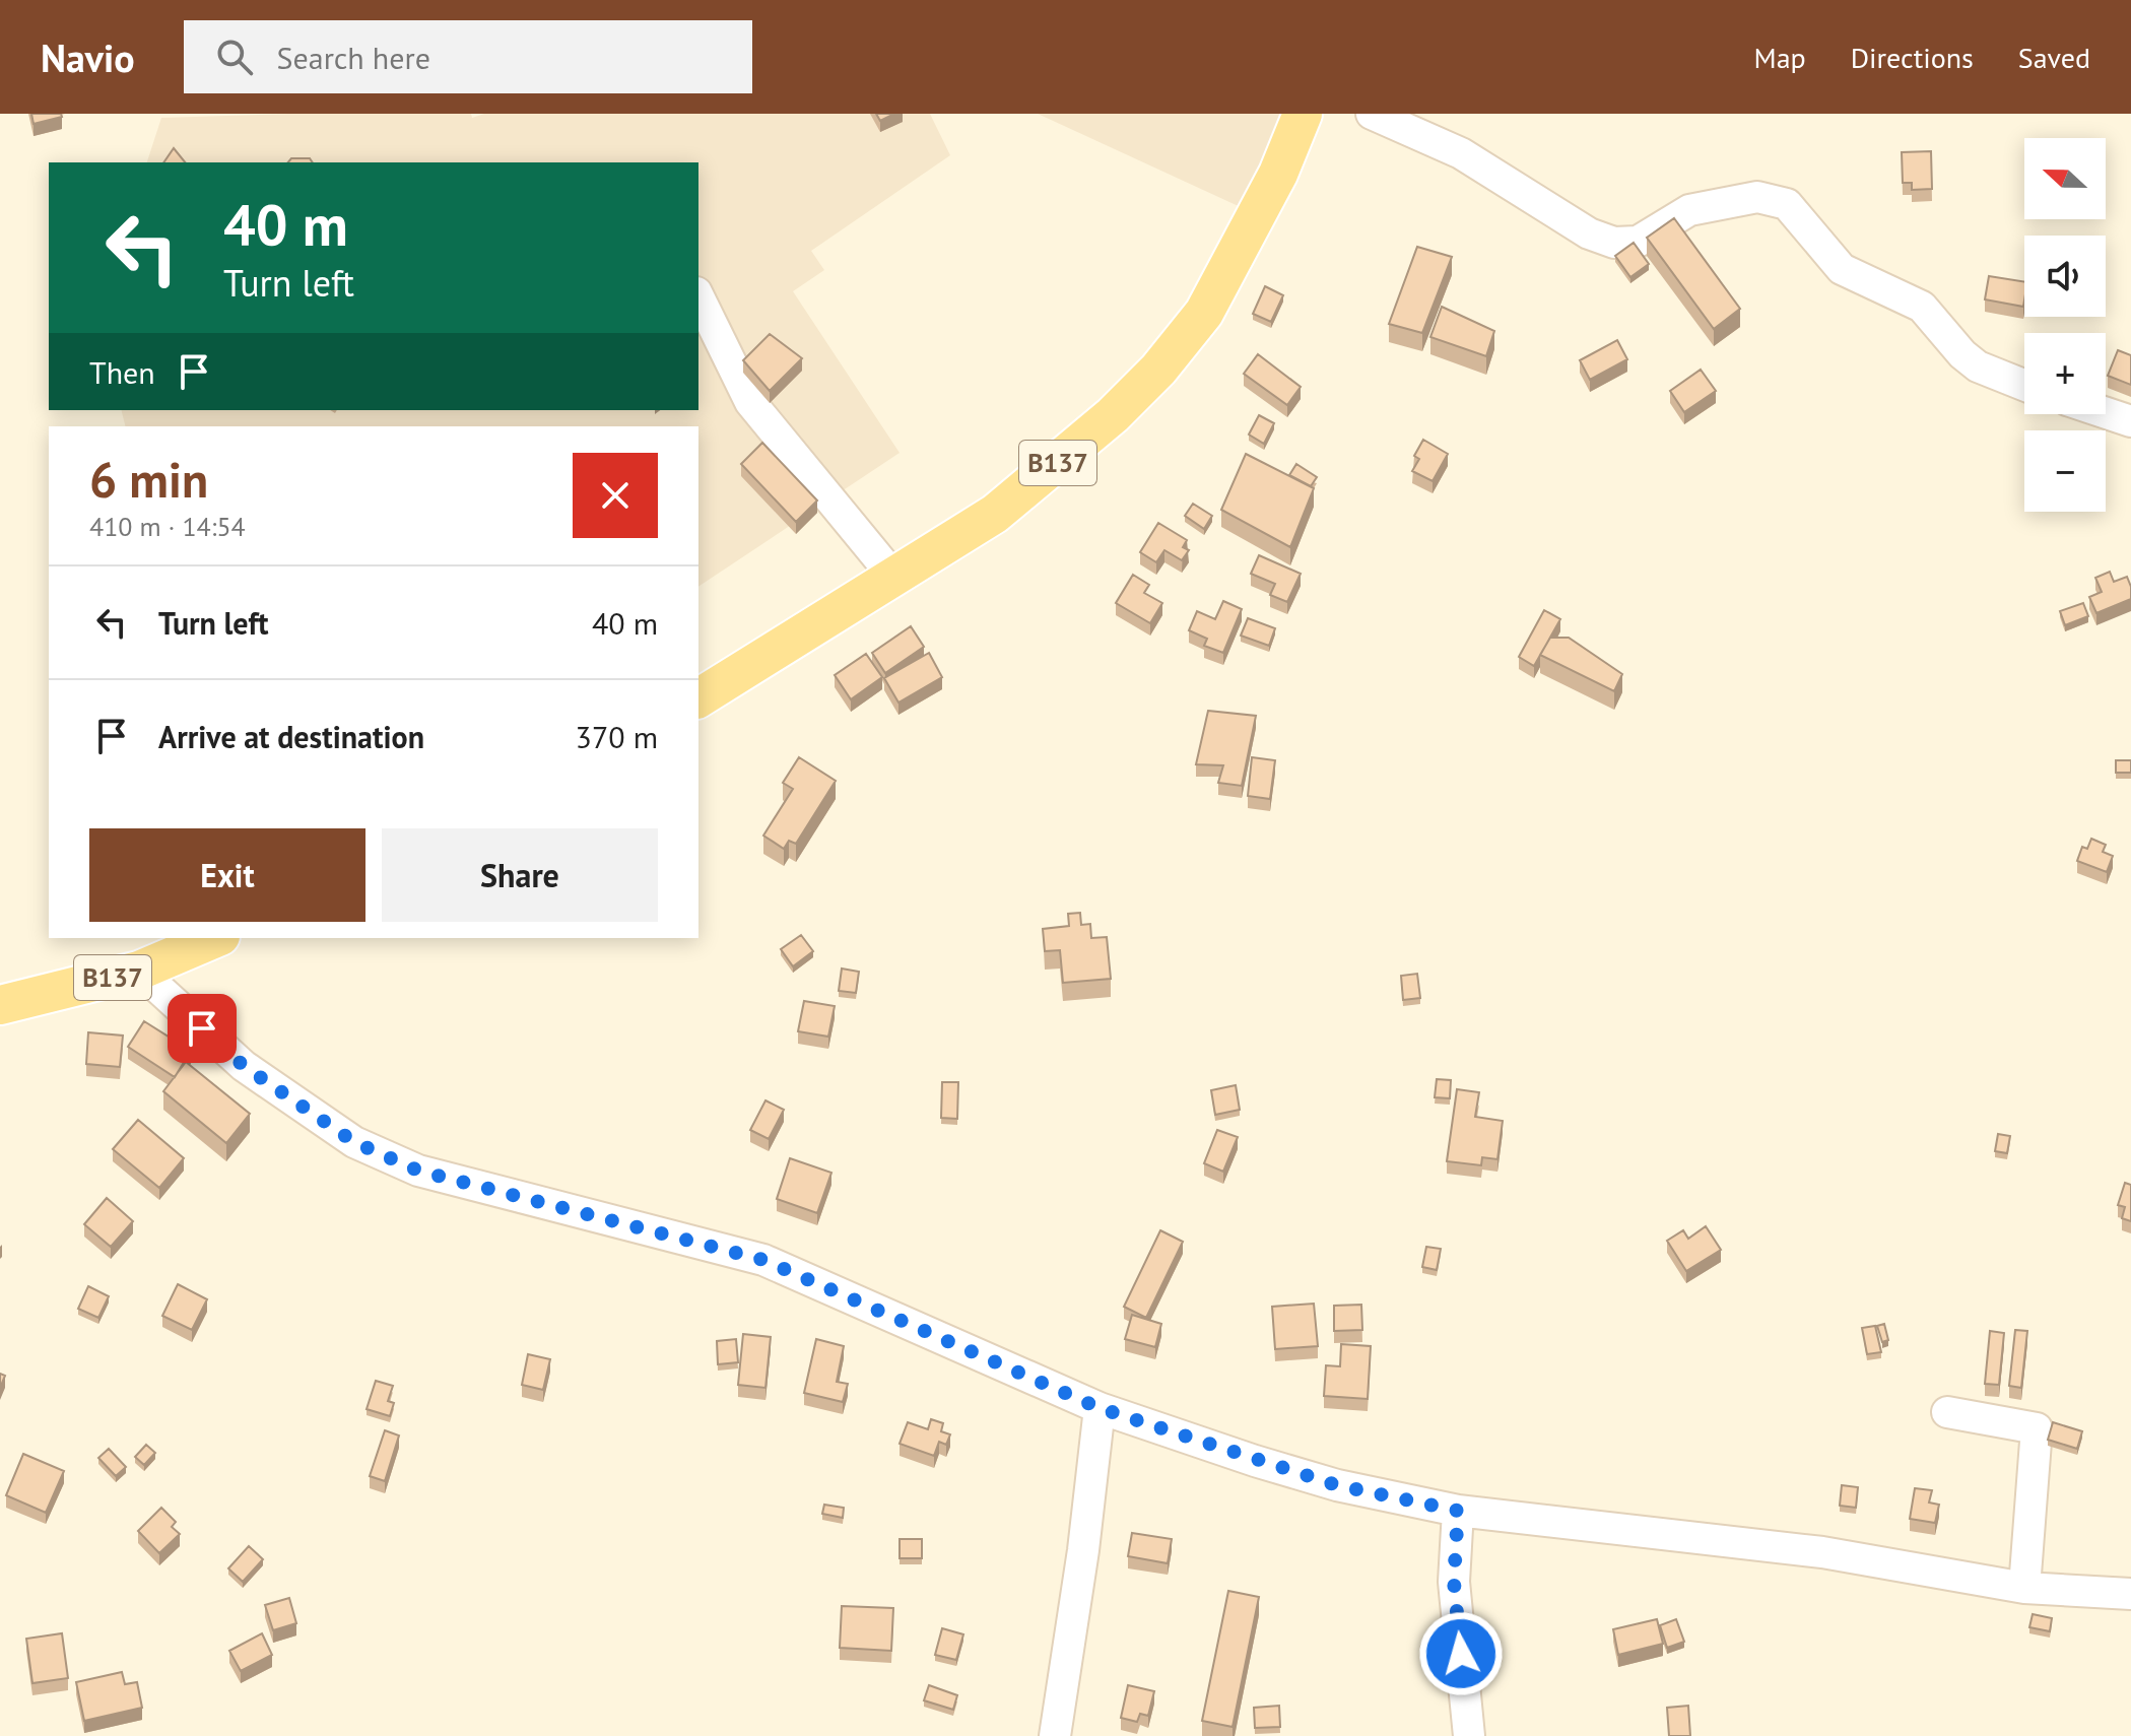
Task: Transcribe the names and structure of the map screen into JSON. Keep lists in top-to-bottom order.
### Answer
{
  "streets": {
    "main road": ["B137"]
  },
  "north": "left",
  "page": {
    "header": "Navio",
    "search": "Search here",
    "nav": ["Map", "Directions", "Saved"],
    "map_buttons": ["+", "−"],
    "turn": ["40 m", "Turn left"],
    "then": "Then",
    "heading": ["6 min", "410 m · 14:54"],
    "list": [
      {
        "name": "Turn left",
        "value": "40 m"
      },
      {
        "name": "Arrive at destination",
        "value": "370 m"
      }
    ],
    "buttons": ["Exit", "Share"]
  }
}
